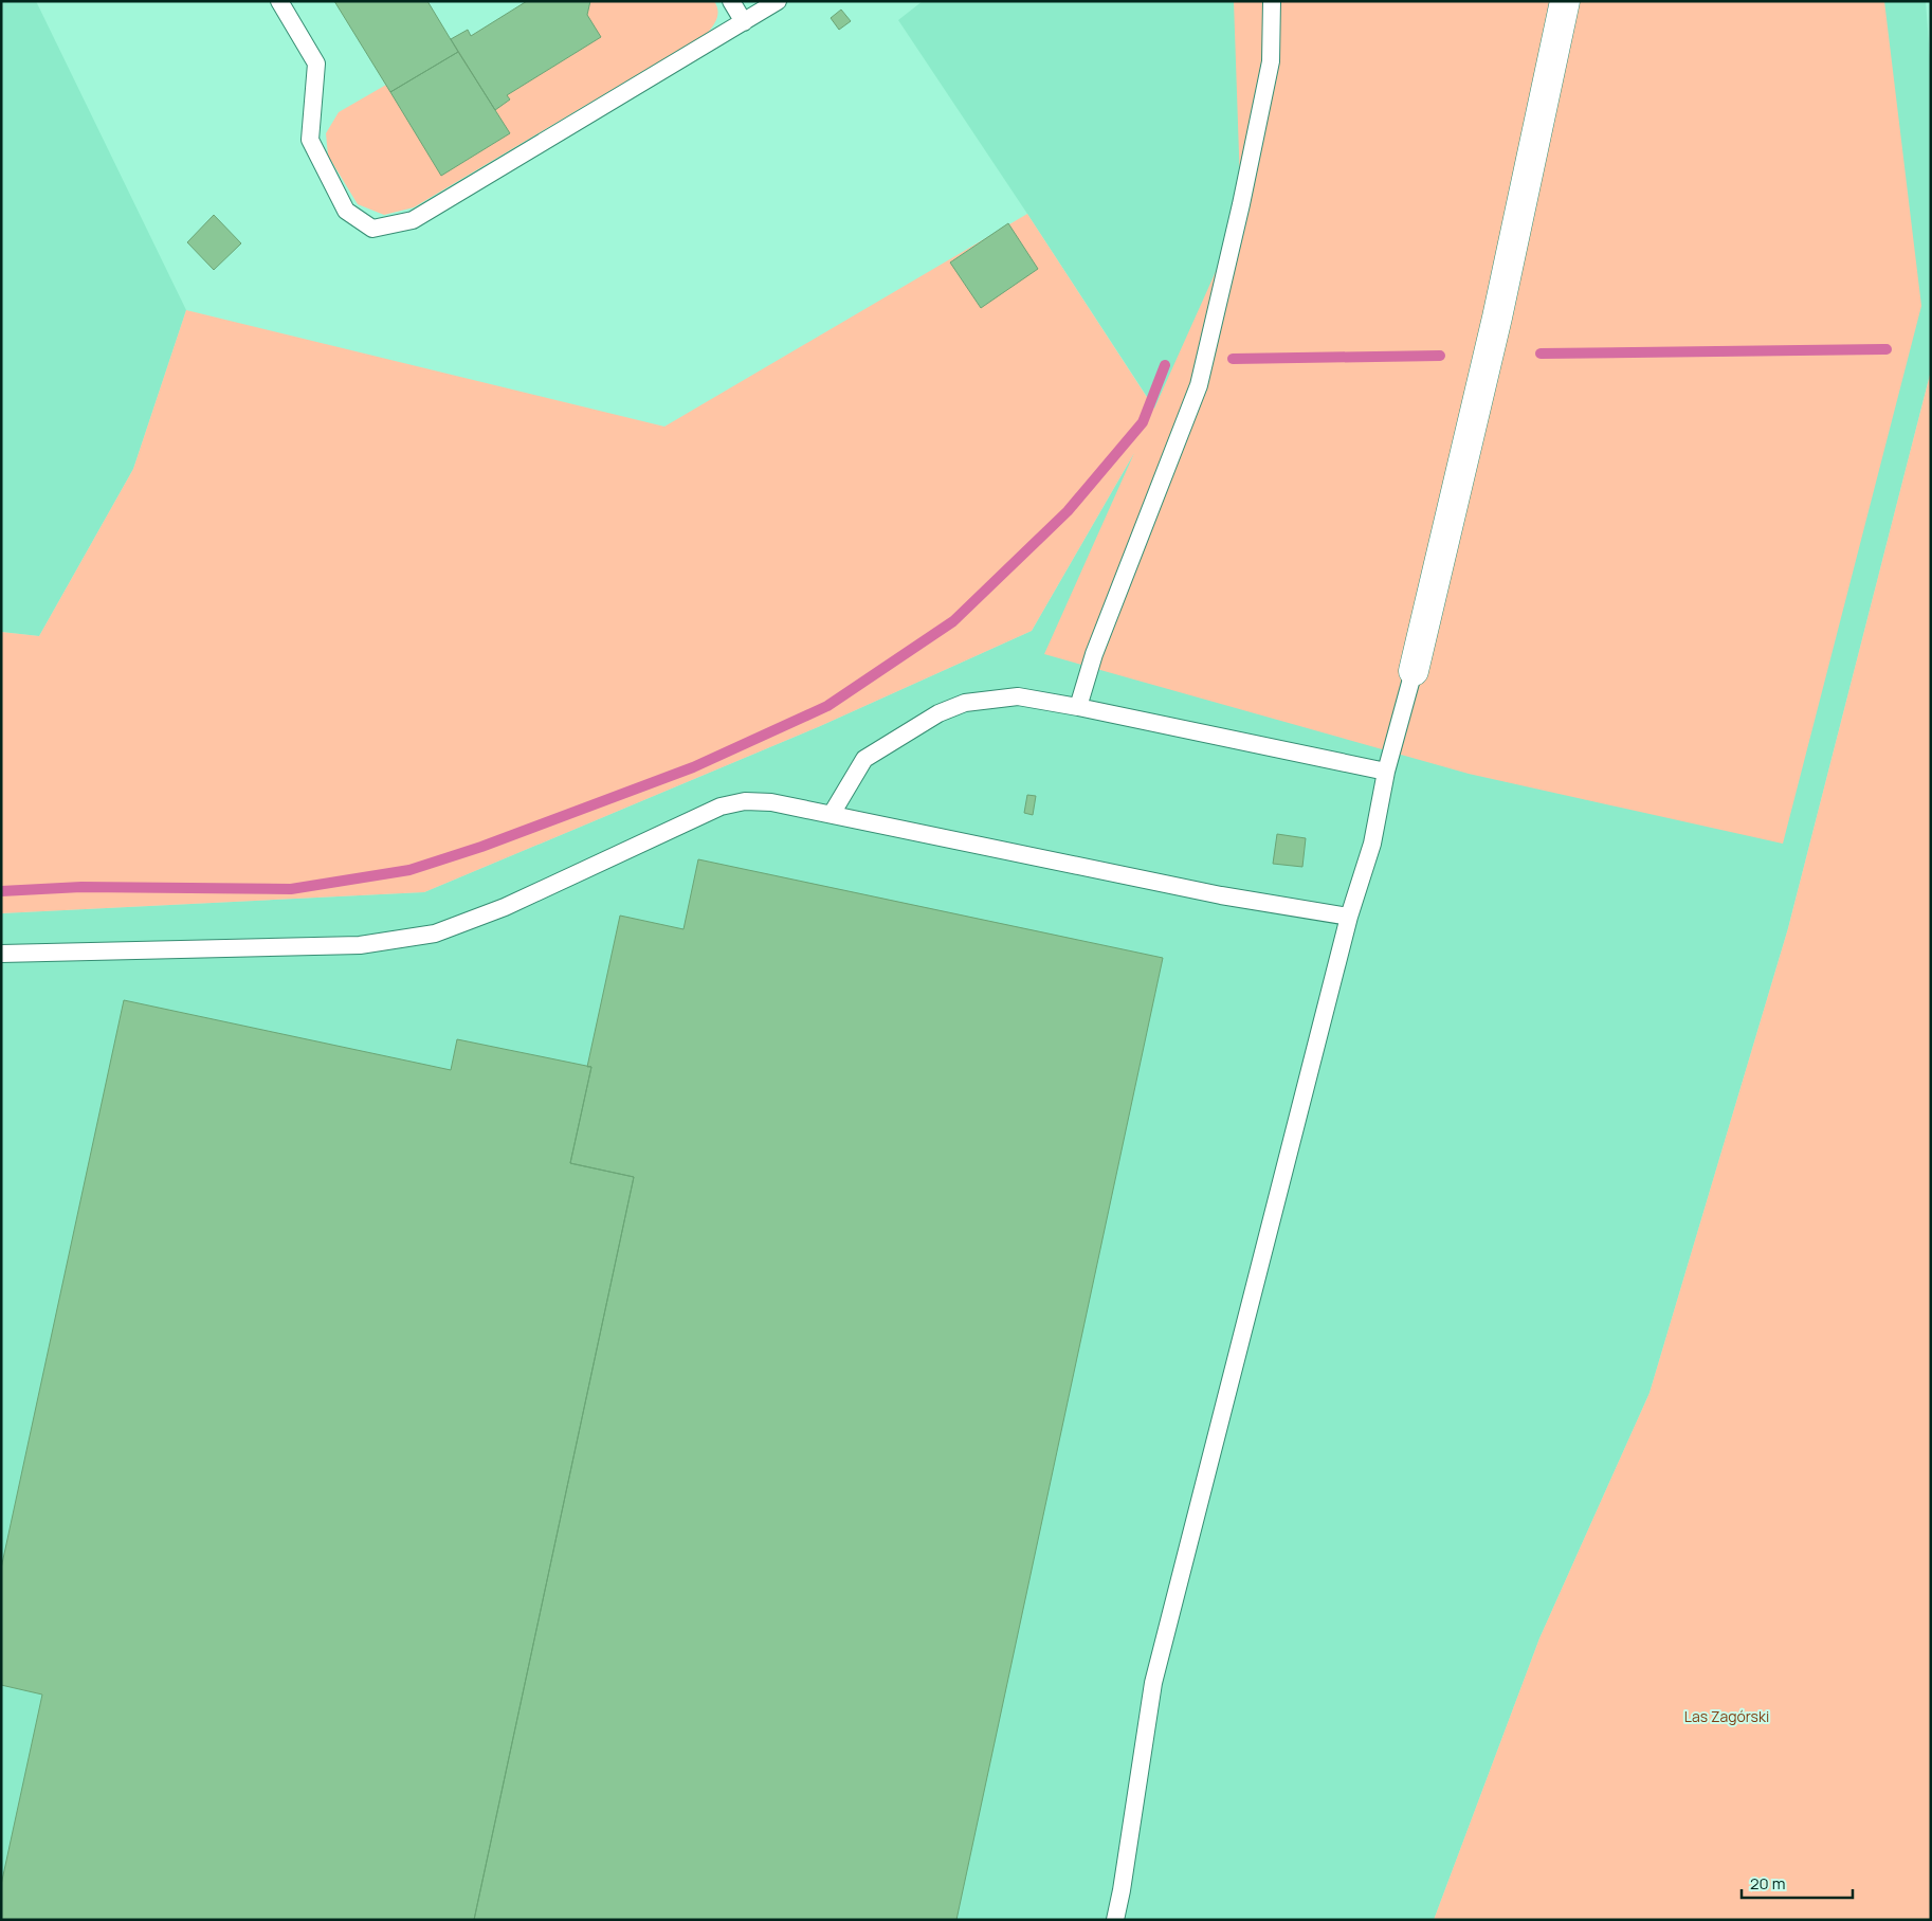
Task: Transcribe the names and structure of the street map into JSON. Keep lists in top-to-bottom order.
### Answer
{
  "parks": ["Las Zagórski"],
  "scale_bar": "20 m"
}
